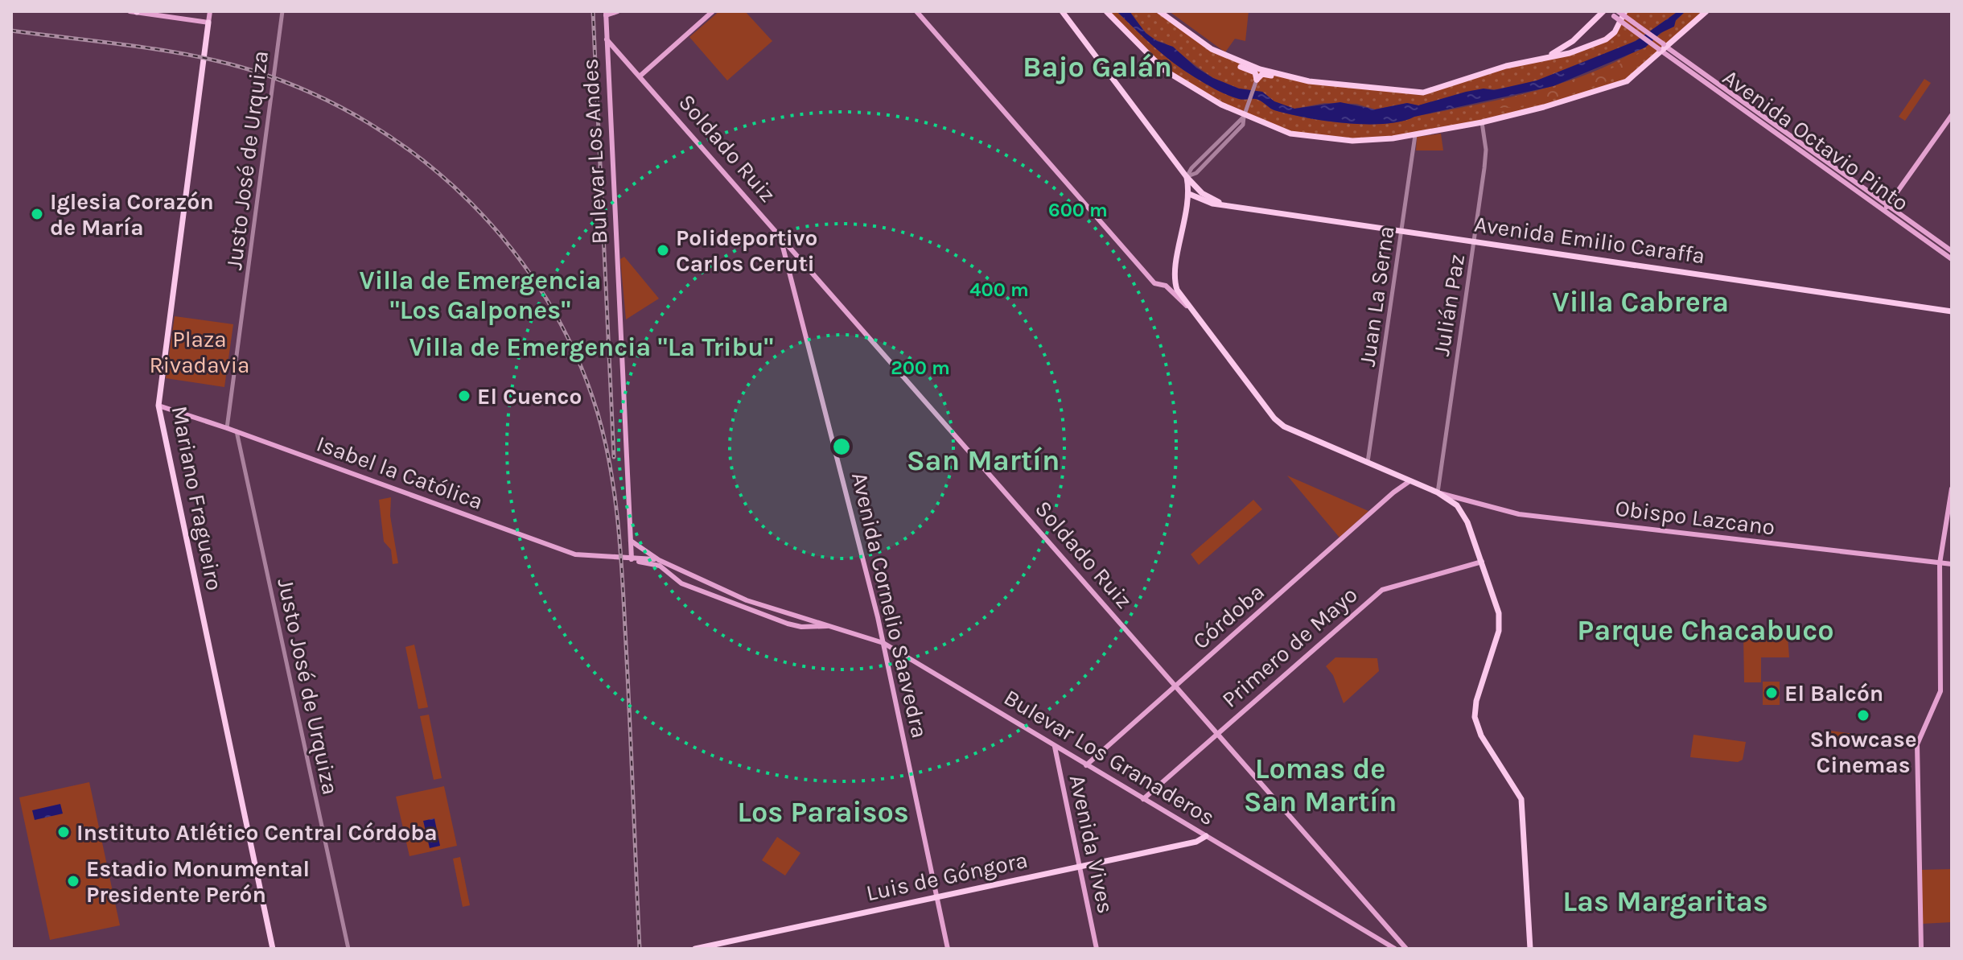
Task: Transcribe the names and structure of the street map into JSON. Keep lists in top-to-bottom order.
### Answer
{
  "streets": {
    "main road": [
      "Avenida Octavio Pinto",
      "Soldado Ruiz",
      "Bulevar Los Andes",
      "Avenida Emilio Caraffa",
      "Isabel la Católica",
      "Mariano Fragueiro",
      "Obispo Lazcano",
      "Avenida Cornelio Saavedra",
      "Córdoba",
      "Primero de Mayo",
      "Bulevar Los Granaderos",
      "Avenida Vives",
      "Luis de Góngora"
    ],
    "street": ["Justo José de Urquiza", "Juan La Serna", "Julián Paz"]
  },
  "crossings": [
    ["Soldado Ruiz", "Bulevar Los Andes"],
    ["Soldado Ruiz", "Avenida Cornelio Saavedra"],
    ["Soldado Ruiz", "Córdoba"],
    ["Soldado Ruiz", "Primero de Mayo"],
    ["Bulevar Los Andes", "Isabel la Católica"],
    ["Bulevar Los Andes", "Bulevar Los Granaderos"],
    ["Justo José de Urquiza", "Isabel la Católica"],
    ["Avenida Emilio Caraffa", "Juan La Serna"],
    ["Avenida Emilio Caraffa", "Julián Paz"],
    ["Julián Paz", "Obispo Lazcano"],
    ["Isabel la Católica", "Mariano Fragueiro"],
    ["Isabel la Católica", "Bulevar Los Granaderos"],
    ["Avenida Cornelio Saavedra", "Bulevar Los Granaderos"],
    ["Avenida Cornelio Saavedra", "Luis de Góngora"],
    ["Córdoba", "Bulevar Los Granaderos"],
    ["Primero de Mayo", "Bulevar Los Granaderos"],
    ["Bulevar Los Granaderos", "Avenida Vives"],
    ["Bulevar Los Granaderos", "Luis de Góngora"],
    ["Avenida Vives", "Luis de Góngora"]
  ],
  "districts": [
    "Bajo Galán",
    "Villa de Emergencia \"Los Galpones\"",
    "Villa Cabrera",
    "Villa de Emergencia \"La Tribu\"",
    "San Martín",
    "Parque Chacabuco",
    "Lomas de San Martín",
    "Los Paraisos",
    "Las Margaritas"
  ],
  "parks": ["Plaza Rivadavia"],
  "places": [
    "Iglesia Corazón de María",
    "Polideportivo Carlos Ceruti",
    "El Cuenco",
    "El Balcón",
    "Showcase Cinemas",
    "Instituto Atlético Central Córdoba",
    "Estadio Monumental Presidente Perón"
  ],
  "rings": ["600 m", "400 m", "200 m"]
}
